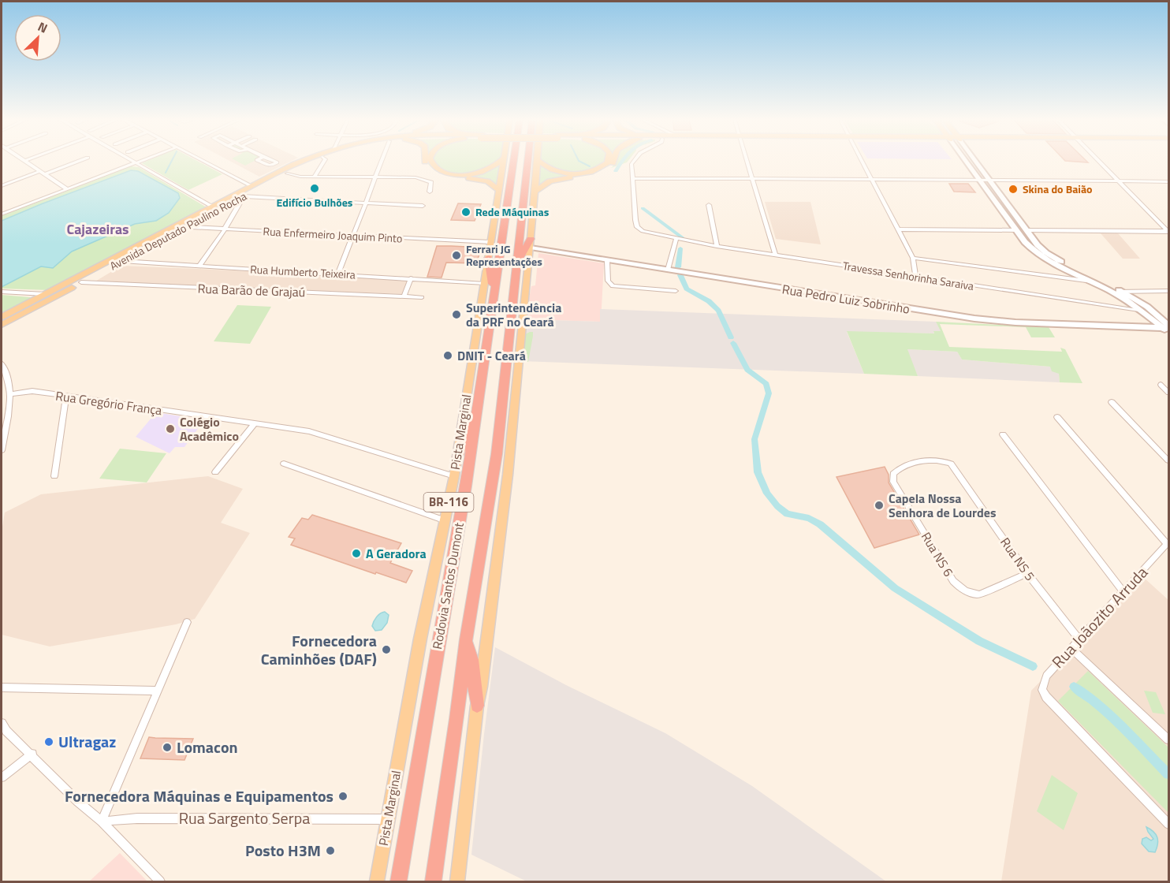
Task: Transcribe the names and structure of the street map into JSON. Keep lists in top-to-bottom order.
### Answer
{
  "streets": {
    "highway": ["BR-116", "Rodovia Santos Dumont"],
    "main road": ["Avenida Deputado Paulino Rocha", "Rua Pedro Luiz Sobrinho", "Pista Marginal"],
    "street": [
      "Rua Enfermeiro Joaquim Pinto",
      "Rua Humberto Teixeira",
      "Travessa Senhorinha Saraiva",
      "Rua Barão de Grajaú",
      "Rua Gregório França",
      "Rua NS 6",
      "Rua NS 5",
      "Rua Joãozito Arruda",
      "Rua Sargento Serpa"
    ]
  },
  "crossings": [
    ["Avenida Deputado Paulino Rocha", "Rua Enfermeiro Joaquim Pinto"],
    ["Avenida Deputado Paulino Rocha", "Rua Humberto Teixeira"],
    ["Avenida Deputado Paulino Rocha", "Rua Barão de Grajaú"],
    ["Rua Enfermeiro Joaquim Pinto", "Pista Marginal"],
    ["Rua Humberto Teixeira", "Pista Marginal"],
    ["Rua Gregório França", "Pista Marginal"],
    ["Pista Marginal", "Rua Sargento Serpa"],
    ["Rua NS 6", "Rua NS 5"],
    ["Rua NS 5", "Rua Joãozito Arruda"]
  ],
  "districts": ["Cajazeiras"],
  "places": [
    "Edifício Bulhões",
    "Skina do Baião",
    "Rede Máquinas",
    "Ferrari JG Representações",
    "Superintendência da PRF no Ceará",
    "DNIT - Ceará",
    "Colégio Acadêmico",
    "Capela Nossa Senhora de Lourdes",
    "A Geradora",
    "Fornecedora Caminhões (DAF)",
    "Ultragaz",
    "Lomacon",
    "Fornecedora Máquinas e Equipamentos",
    "Posto H3M"
  ],
  "north": "top right"
}
